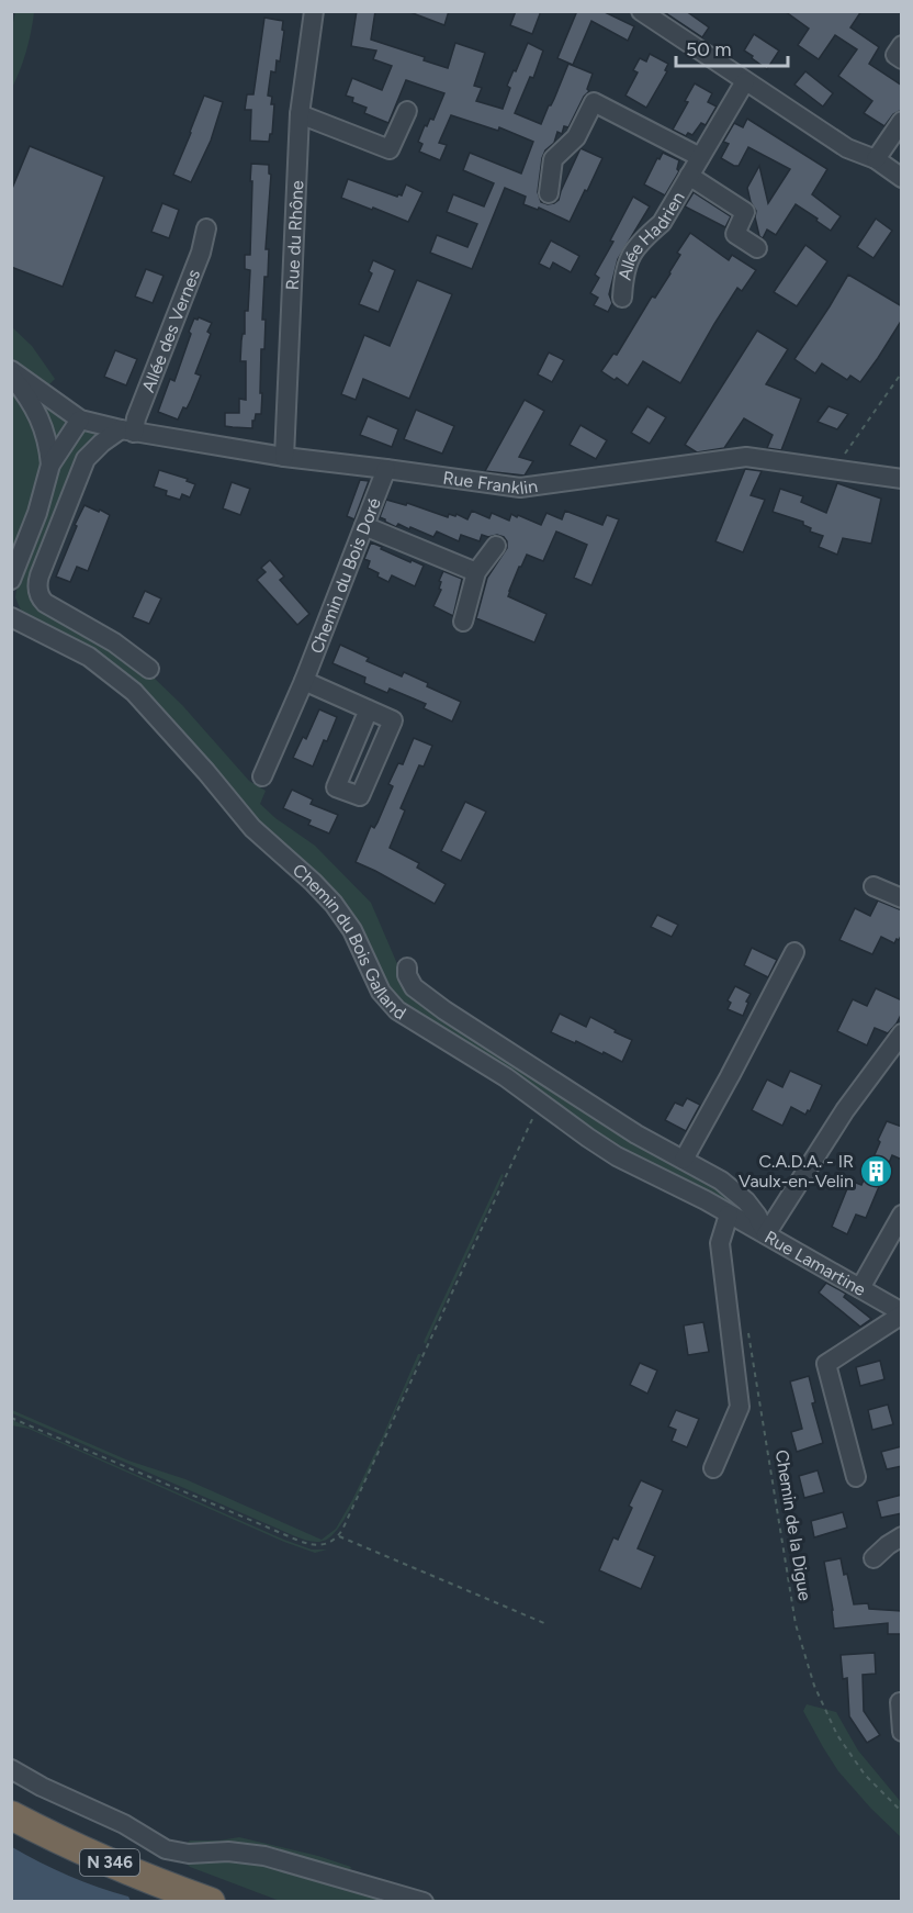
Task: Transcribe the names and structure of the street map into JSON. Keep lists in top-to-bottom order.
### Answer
{
  "streets": {
    "highway": ["N 346"],
    "street": [
      "Rue du Rhône",
      "Allée Hadrien",
      "Allée des Vernes",
      "Rue Franklin",
      "Chemin du Bois Doré",
      "Chemin du Bois Galland",
      "Rue Lamartine"
    ],
    "path": ["Chemin de la Digue"]
  },
  "crossings": [
    ["Rue du Rhône", "Rue Franklin"],
    ["Allée des Vernes", "Rue Franklin"],
    ["Rue Franklin", "Chemin du Bois Doré"],
    ["Chemin du Bois Galland", "Rue Lamartine"]
  ],
  "places": {
    "building": ["C.A.D.A. - IR Vaulx-en-Velin"]
  },
  "scale_bar": "50 m"
}
